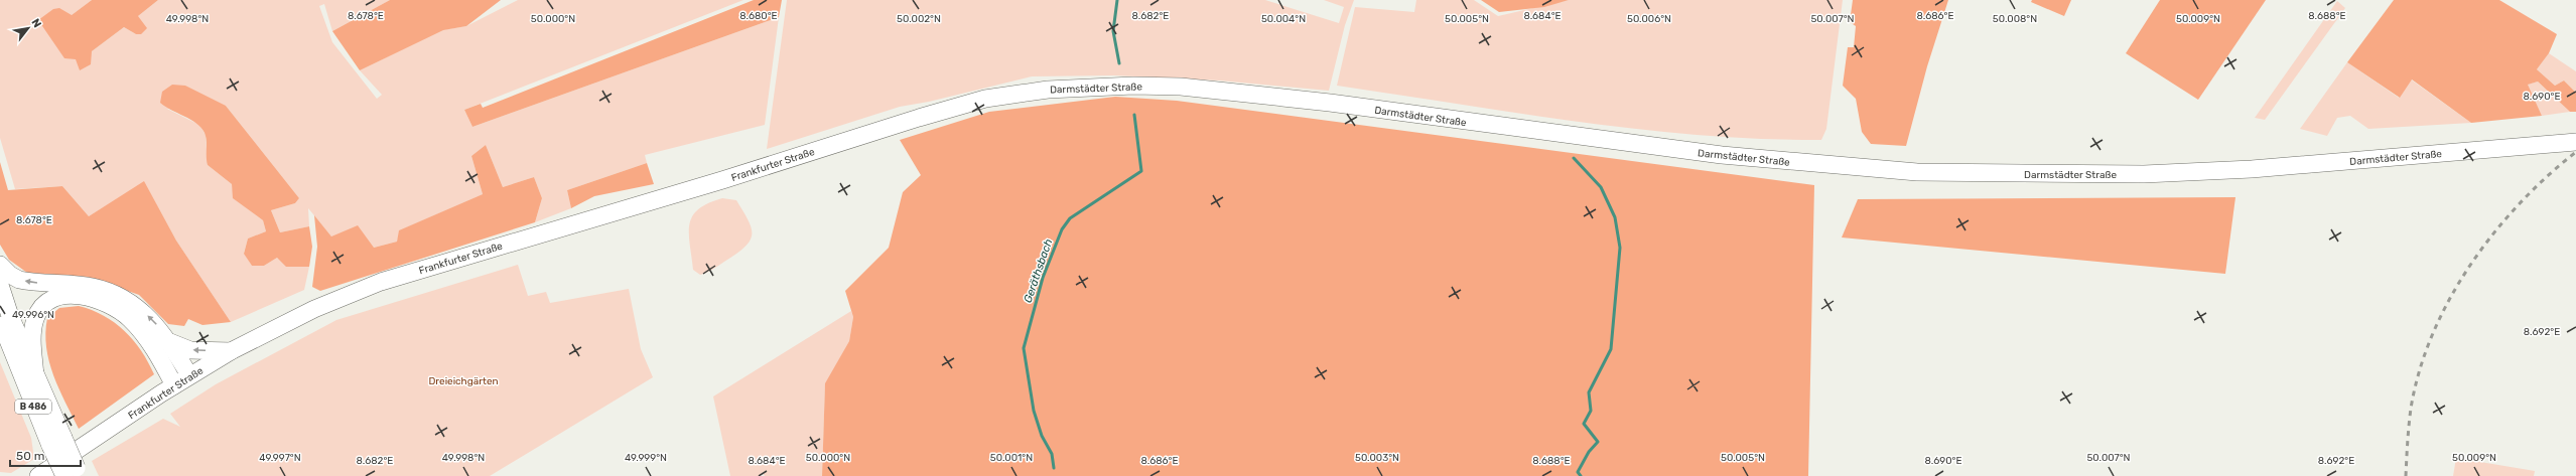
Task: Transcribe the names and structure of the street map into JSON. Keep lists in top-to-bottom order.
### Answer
{
  "streets": {
    "main road": ["Darmstädter Straße", "Frankfurter Straße", "B 486"]
  },
  "crossings": [
    ["Darmstädter Straße", "Frankfurter Straße"]
  ],
  "water": ["Geräthsbach"],
  "parks": ["Dreieichgärten"],
  "scale_bar": "50 m",
  "north": "top right",
  "coordinates": [
    "8.682°E",
    "8.684°E",
    "8.678°E",
    "8.680°E",
    "8.686°E",
    "8.688°E",
    "49.998°N",
    "50.000°N",
    "50.002°N",
    "50.004°N",
    "50.005°N",
    "50.006°N",
    "50.007°N",
    "50.008°N",
    "50.009°N",
    "8.690°E",
    "49.996°N",
    "8.692°E",
    "49.997°N",
    "49.999°N",
    "50.001°N",
    "50.003°N"
  ]
}
